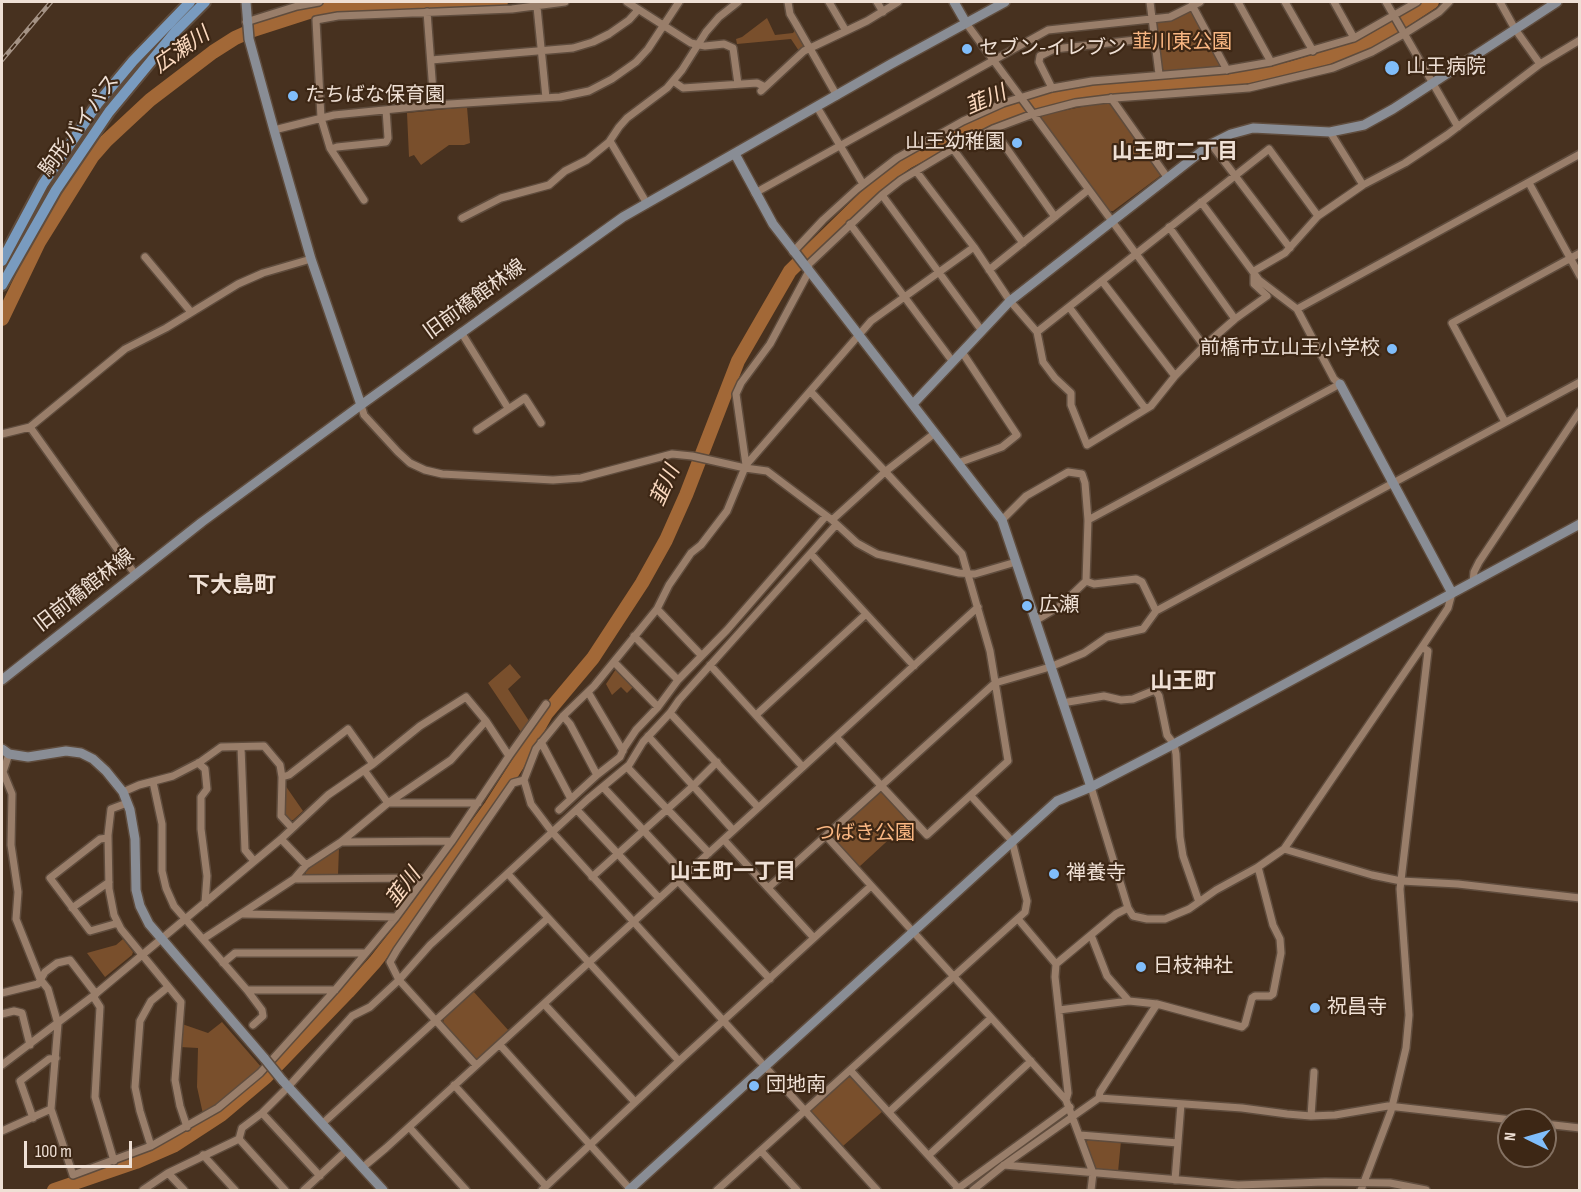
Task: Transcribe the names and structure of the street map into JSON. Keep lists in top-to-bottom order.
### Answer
{
  "streets": {
    "main road": ["駒形バイパス"],
    "street": ["旧前橋館林線"]
  },
  "districts": [
    "山王町二丁目",
    "下大島町",
    "山王町",
    "山王町一丁目"
  ],
  "water": ["広瀬川", "韮川"],
  "parks": ["韮川東公園", "つばき公園"],
  "places": [
    "セブン-イレブン",
    "山王病院",
    "たちばな保育園",
    "山王幼稚園",
    "前橋市立山王小学校",
    "広瀬",
    "禅養寺",
    "日枝神社",
    "祝昌寺",
    "団地南"
  ],
  "scale_bar": "100 m",
  "north": "left"
}
